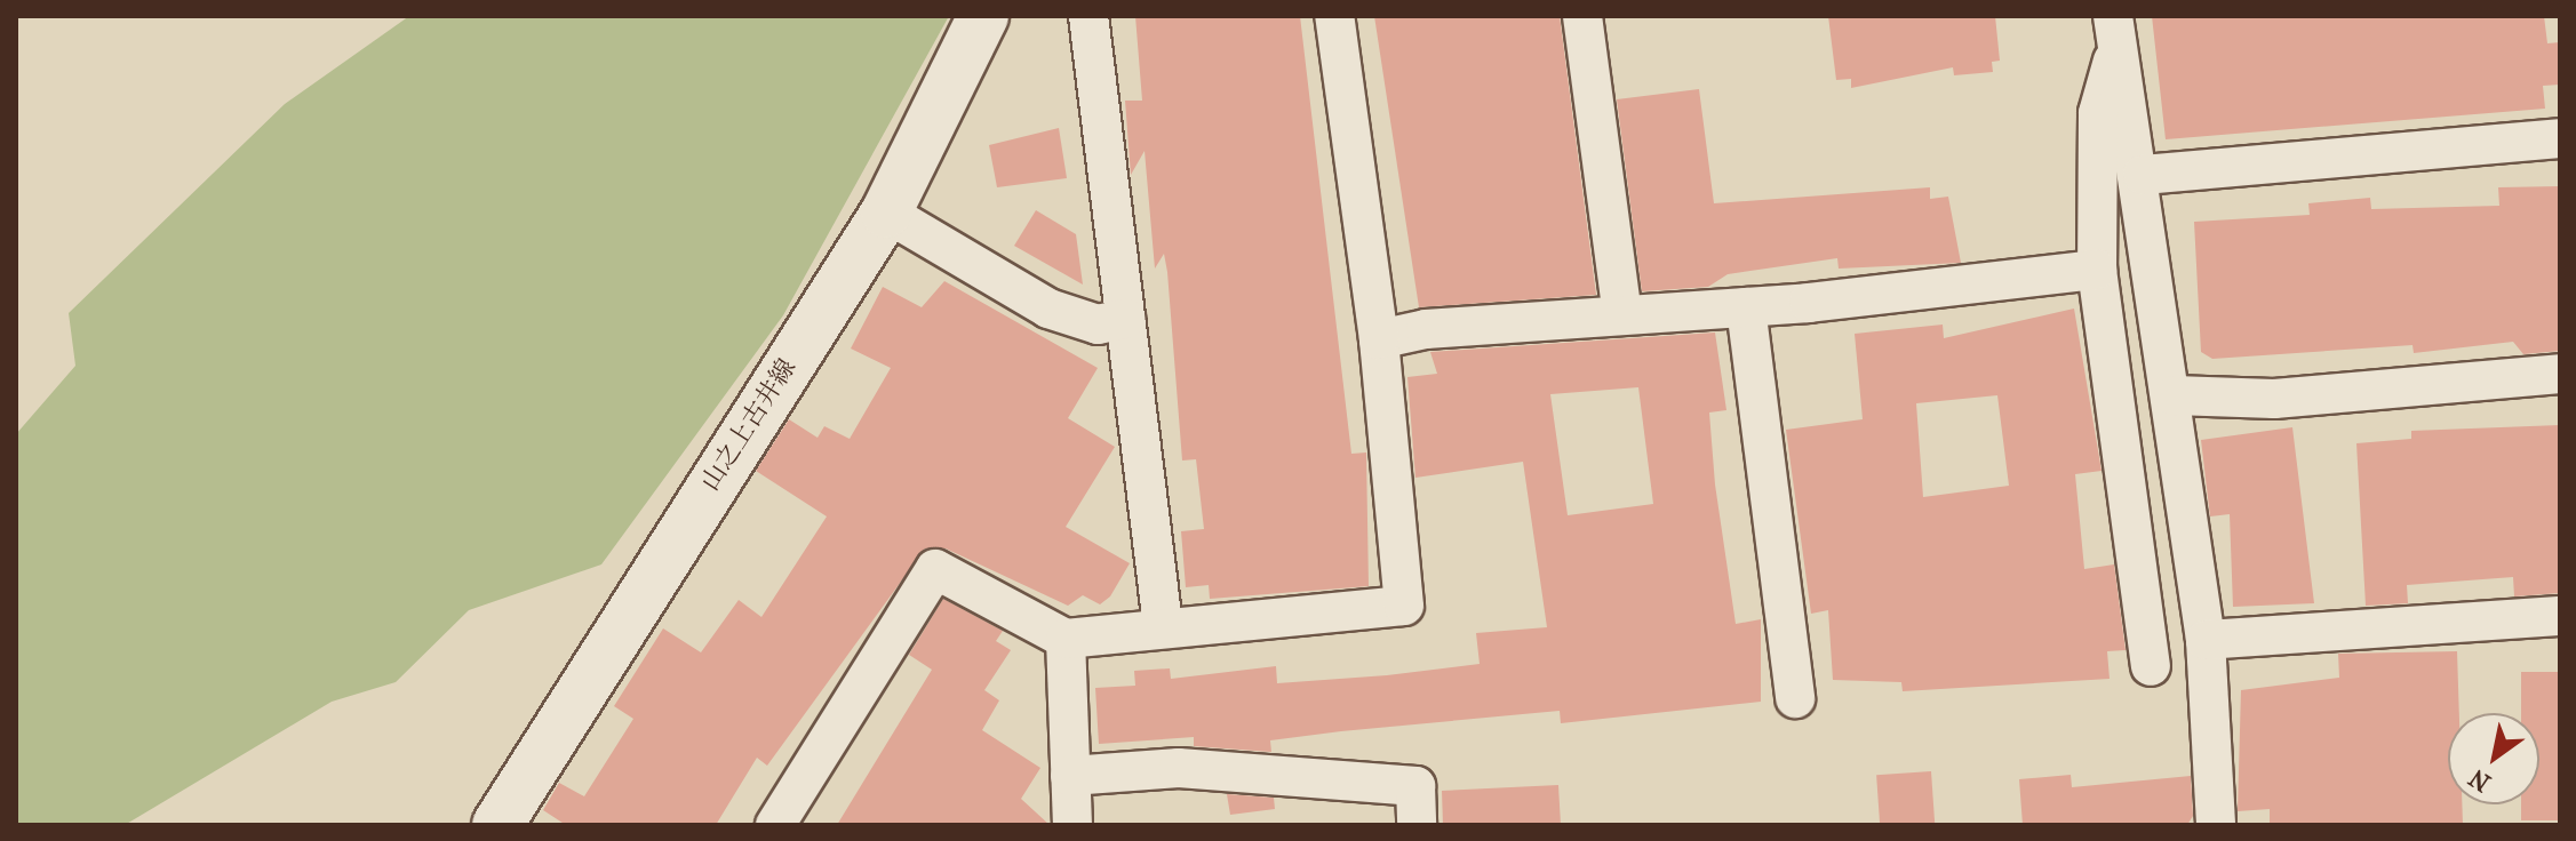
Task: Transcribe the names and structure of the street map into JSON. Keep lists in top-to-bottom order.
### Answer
{
  "streets": {
    "main road": ["山之上古井線"]
  },
  "north": "bottom left"
}
